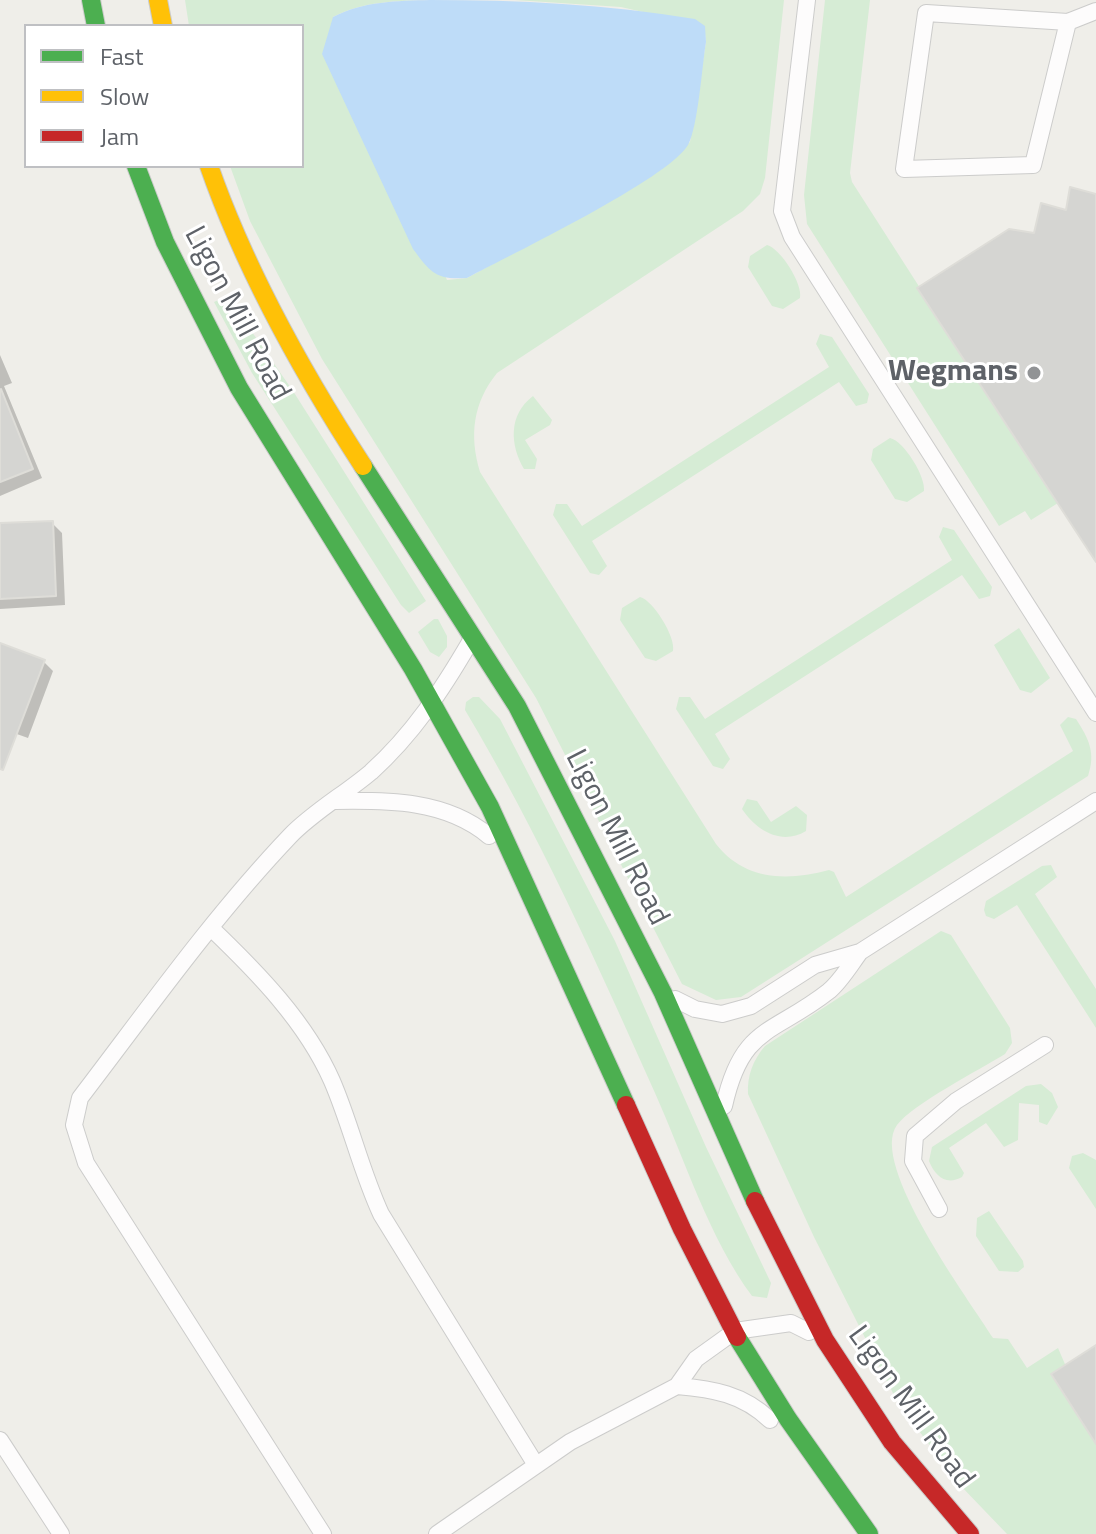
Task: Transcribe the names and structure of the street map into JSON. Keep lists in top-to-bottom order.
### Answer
{
  "streets": {
    "main road": ["Ligon Mill Road"]
  },
  "places": ["Wegmans"],
  "legend": ["Fast", "Slow", "Jam"]
}
